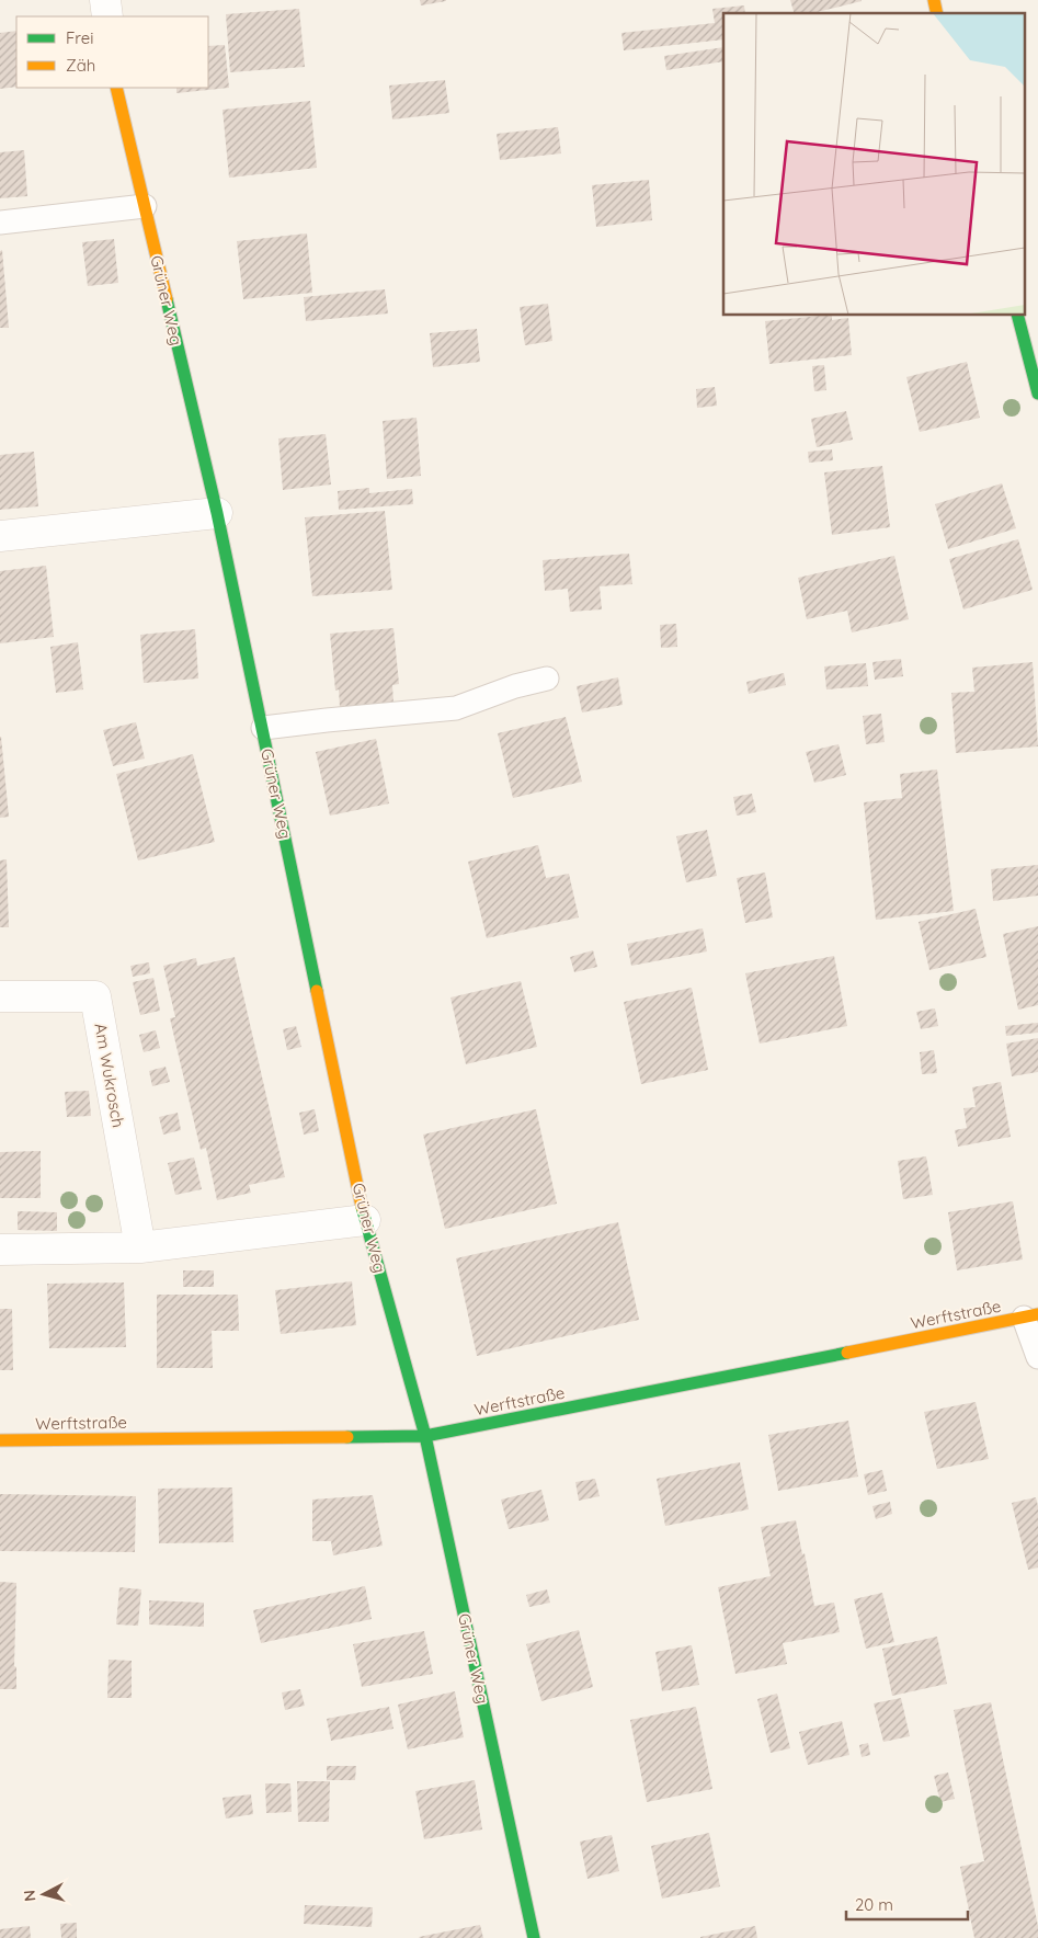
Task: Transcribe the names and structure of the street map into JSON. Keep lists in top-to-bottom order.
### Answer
{
  "streets": {
    "street": ["Grüner Weg", "Am Wukrosch", "Werftstraße"]
  },
  "crossings": [
    ["Grüner Weg", "Werftstraße"]
  ],
  "legend": ["Frei", "Zäh"],
  "scale_bar": "20 m",
  "north": "left"
}
